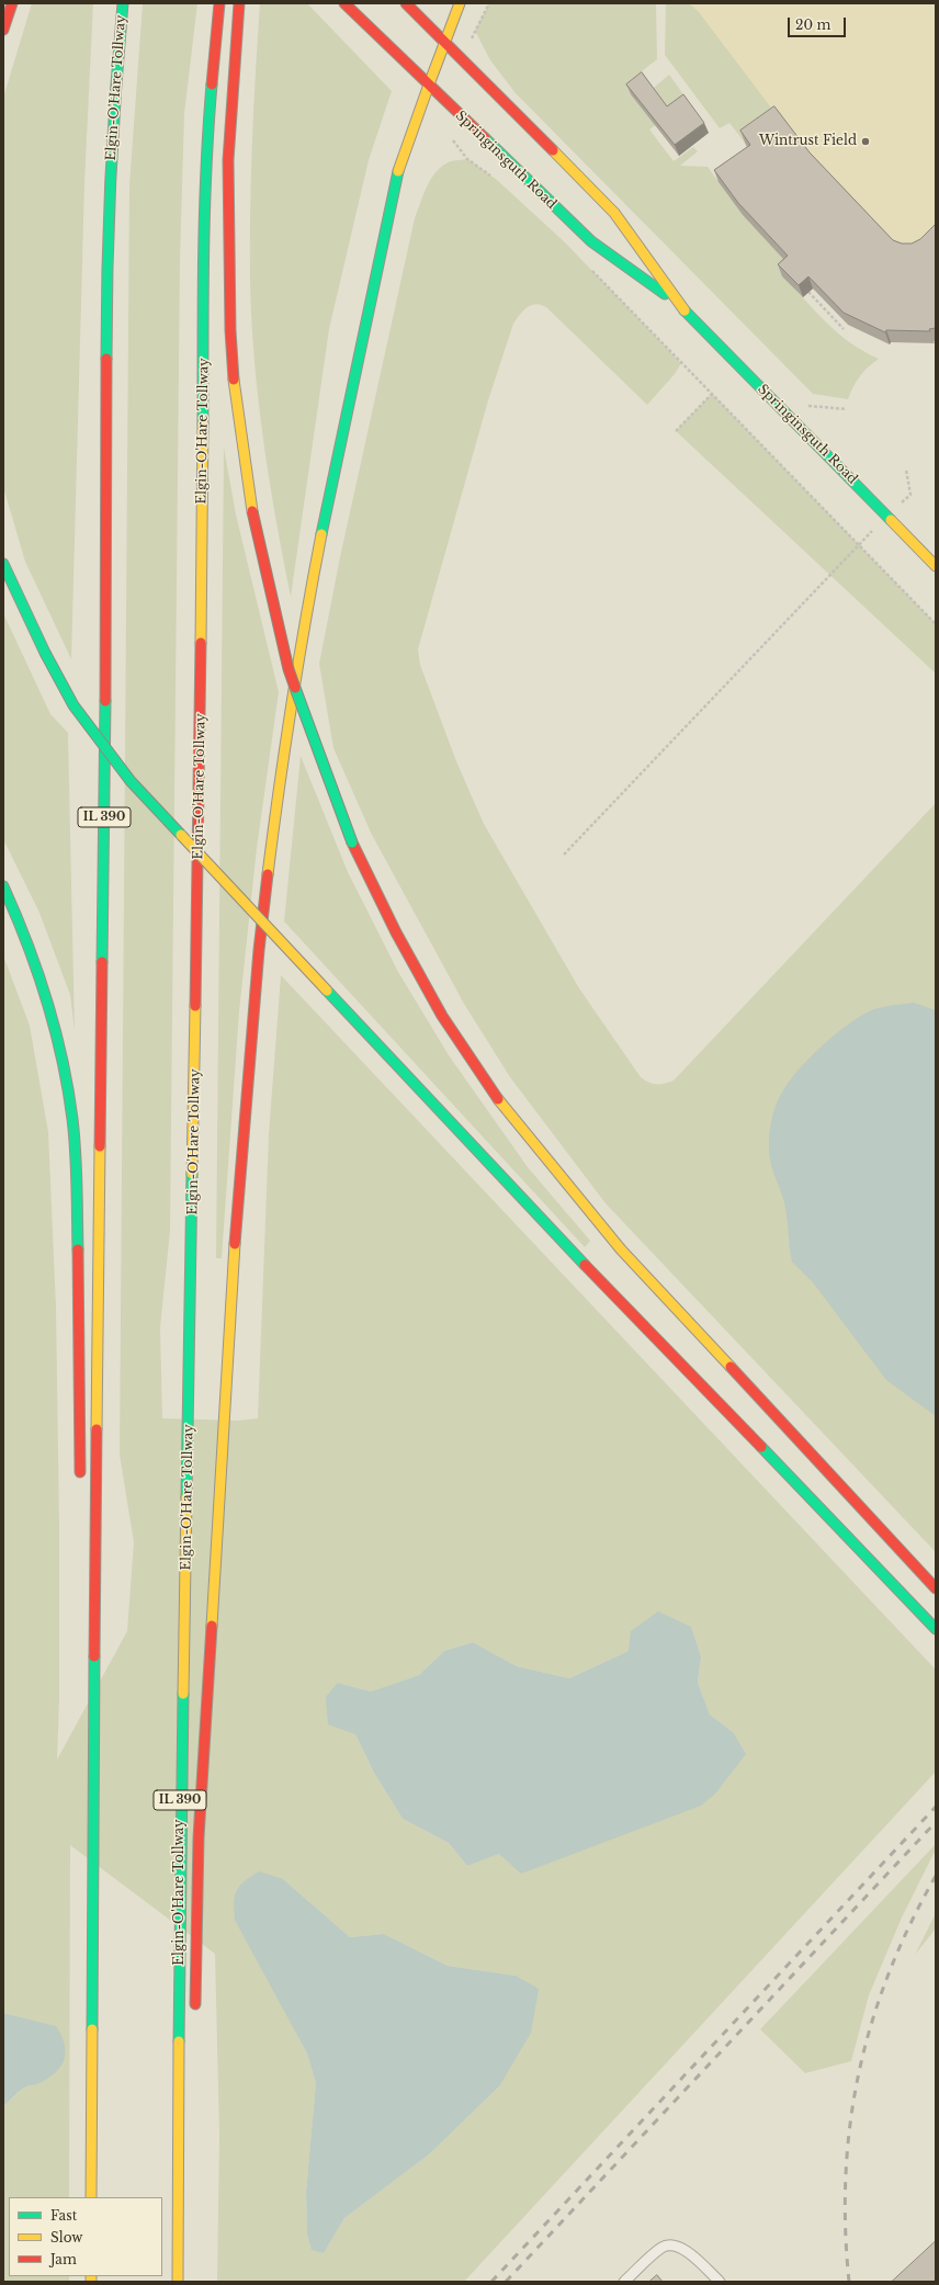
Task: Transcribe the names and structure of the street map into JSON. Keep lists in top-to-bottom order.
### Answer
{
  "streets": {
    "main road": ["Elgin-O'Hare Tollway", "Springinsguth Road", "IL 390"]
  },
  "places": ["Wintrust Field"],
  "legend": ["Fast", "Slow", "Jam"],
  "scale_bar": "20 m"
}
